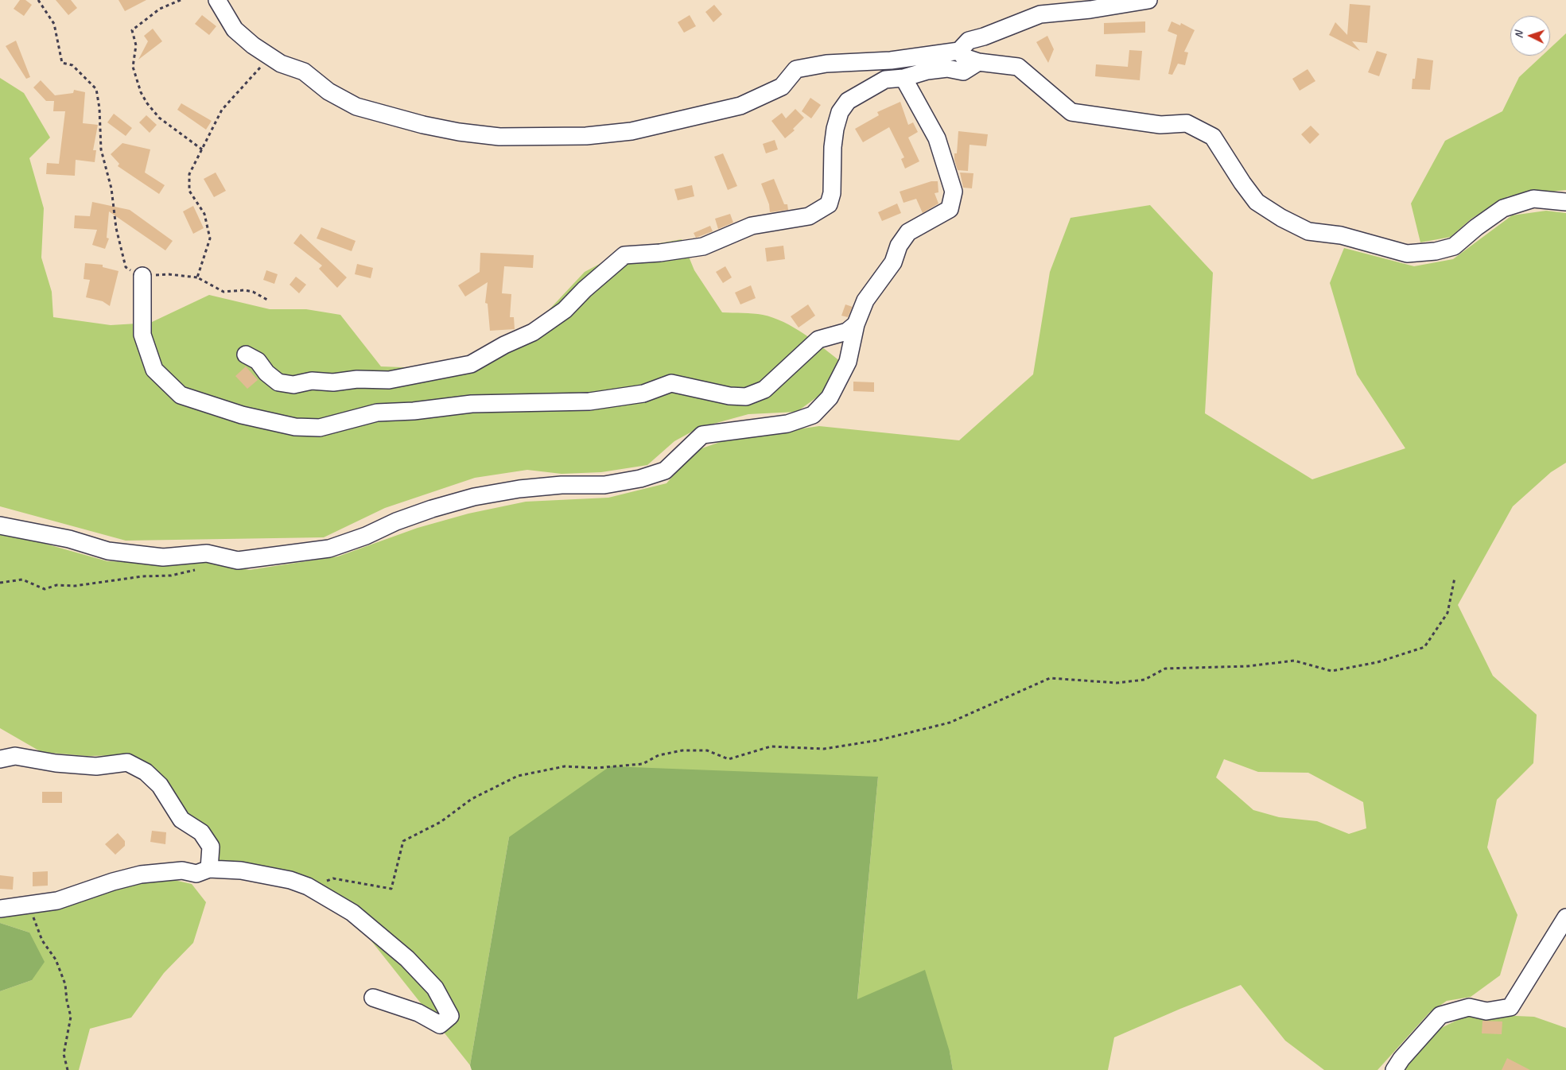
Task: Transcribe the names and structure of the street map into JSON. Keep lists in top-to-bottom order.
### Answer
{
  "north": "left"
}
